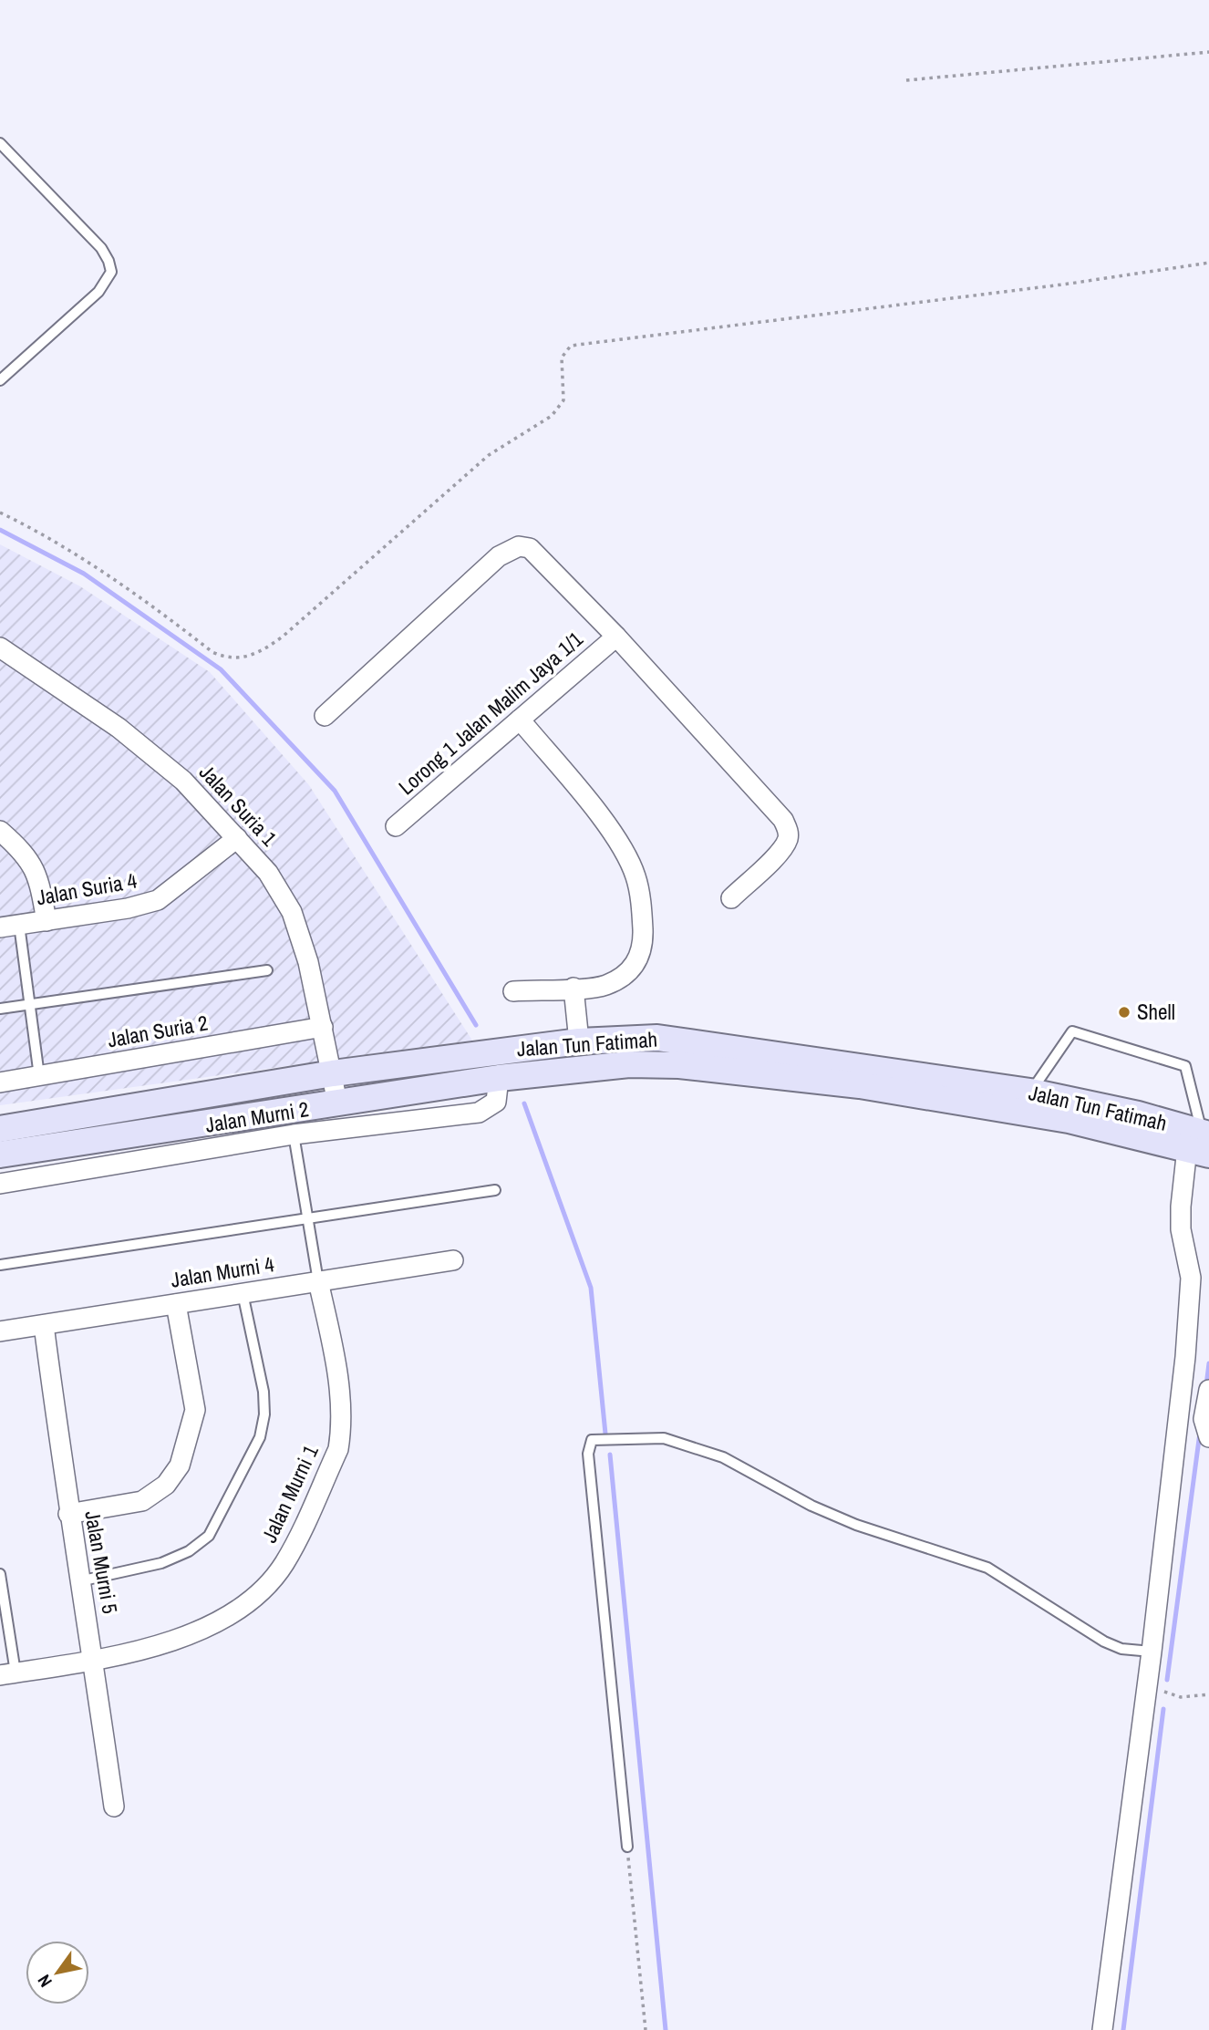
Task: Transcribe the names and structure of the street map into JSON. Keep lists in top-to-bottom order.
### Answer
{
  "streets": {
    "main road": ["Jalan Tun Fatimah"],
    "street": [
      "Lorong 1 Jalan Malim Jaya 1/1",
      "Jalan Suria 1",
      "Jalan Suria 4",
      "Jalan Suria 2",
      "Jalan Murni 2",
      "Jalan Murni 4",
      "Jalan Murni 1",
      "Jalan Murni 5"
    ]
  },
  "crossings": [
    ["Jalan Suria 1", "Jalan Suria 4"],
    ["Jalan Suria 1", "Jalan Suria 2"],
    ["Jalan Suria 1", "Jalan Tun Fatimah"],
    ["Jalan Tun Fatimah", "Jalan Murni 2"],
    ["Jalan Murni 2", "Jalan Murni 1"],
    ["Jalan Murni 4", "Jalan Murni 1"],
    ["Jalan Murni 4", "Jalan Murni 5"],
    ["Jalan Murni 1", "Jalan Murni 5"]
  ],
  "places": ["Shell"],
  "north": "bottom left"
}
